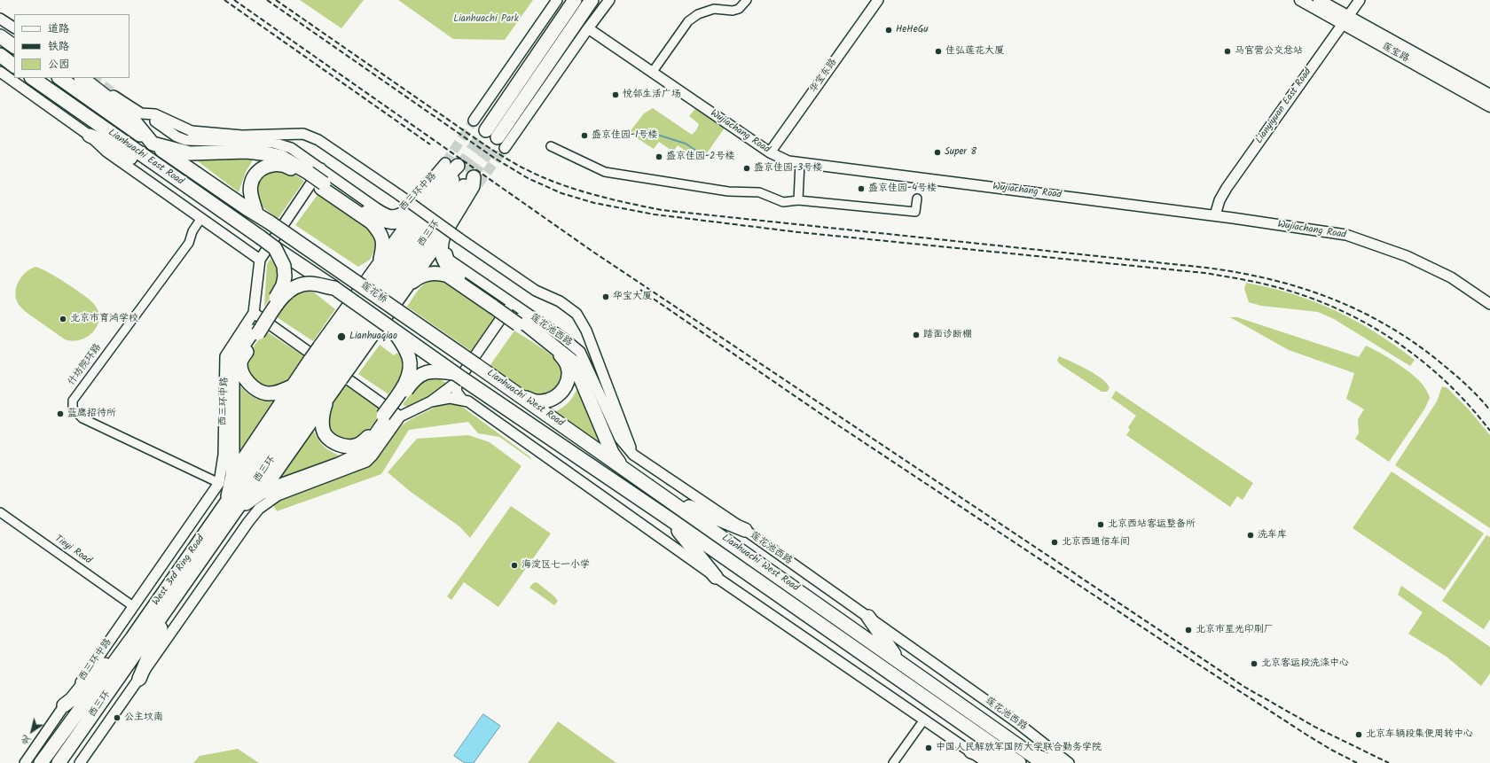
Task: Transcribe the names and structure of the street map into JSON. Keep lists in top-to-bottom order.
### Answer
{
  "streets": {
    "highway": [
      "Lianhuachi East Road",
      "西三环",
      "莲花桥",
      "Lianhuachi West Road",
      "West 3rd Ring Road"
    ],
    "main road": ["莲宝路"],
    "street": [
      "华宝东路",
      "Lianyiyuan East Road",
      "Wujiachang Road",
      "西三环中路",
      "莲花池西路",
      "什坊院环路",
      "Tieyi Road"
    ]
  },
  "crossings": [
    ["莲宝路", "Lianyiyuan East Road"],
    ["华宝东路", "Wujiachang Road"],
    ["Lianyiyuan East Road", "Wujiachang Road"],
    ["Lianhuachi East Road", "莲花桥"],
    ["西三环中路", "西三环"],
    ["西三环中路", "什坊院环路"],
    ["西三环中路", "Tieyi Road"],
    ["西三环", "West 3rd Ring Road"],
    ["莲花桥", "Lianhuachi West Road"]
  ],
  "parks": ["Lianhuachi Park"],
  "places": [
    "HeHeGu",
    "佳弘莲花大厦",
    "马官营公交总站",
    "悦邻生活广场",
    "盛京佳园-1号楼",
    "Super 8",
    "盛京佳园-2号楼",
    "盛京佳园-3号楼",
    "盛京佳园-4号楼",
    "华宝大厦",
    "北京市育鸿学校",
    "踏面诊断棚",
    "Lianhuaqiao",
    "蓝鹰招待所",
    "北京西站客运整备所",
    "洗车库",
    "北京西通信车间",
    "海淀区七一小学",
    "北京市星光印刷厂",
    "北京客运段洗涤中心",
    "公主坟南",
    "北京车辆段集便周转中心",
    "中国人民解放军国防大学联合勤务学院"
  ],
  "legend": ["道路", "铁路", "公园"],
  "north": "bottom left"
}
